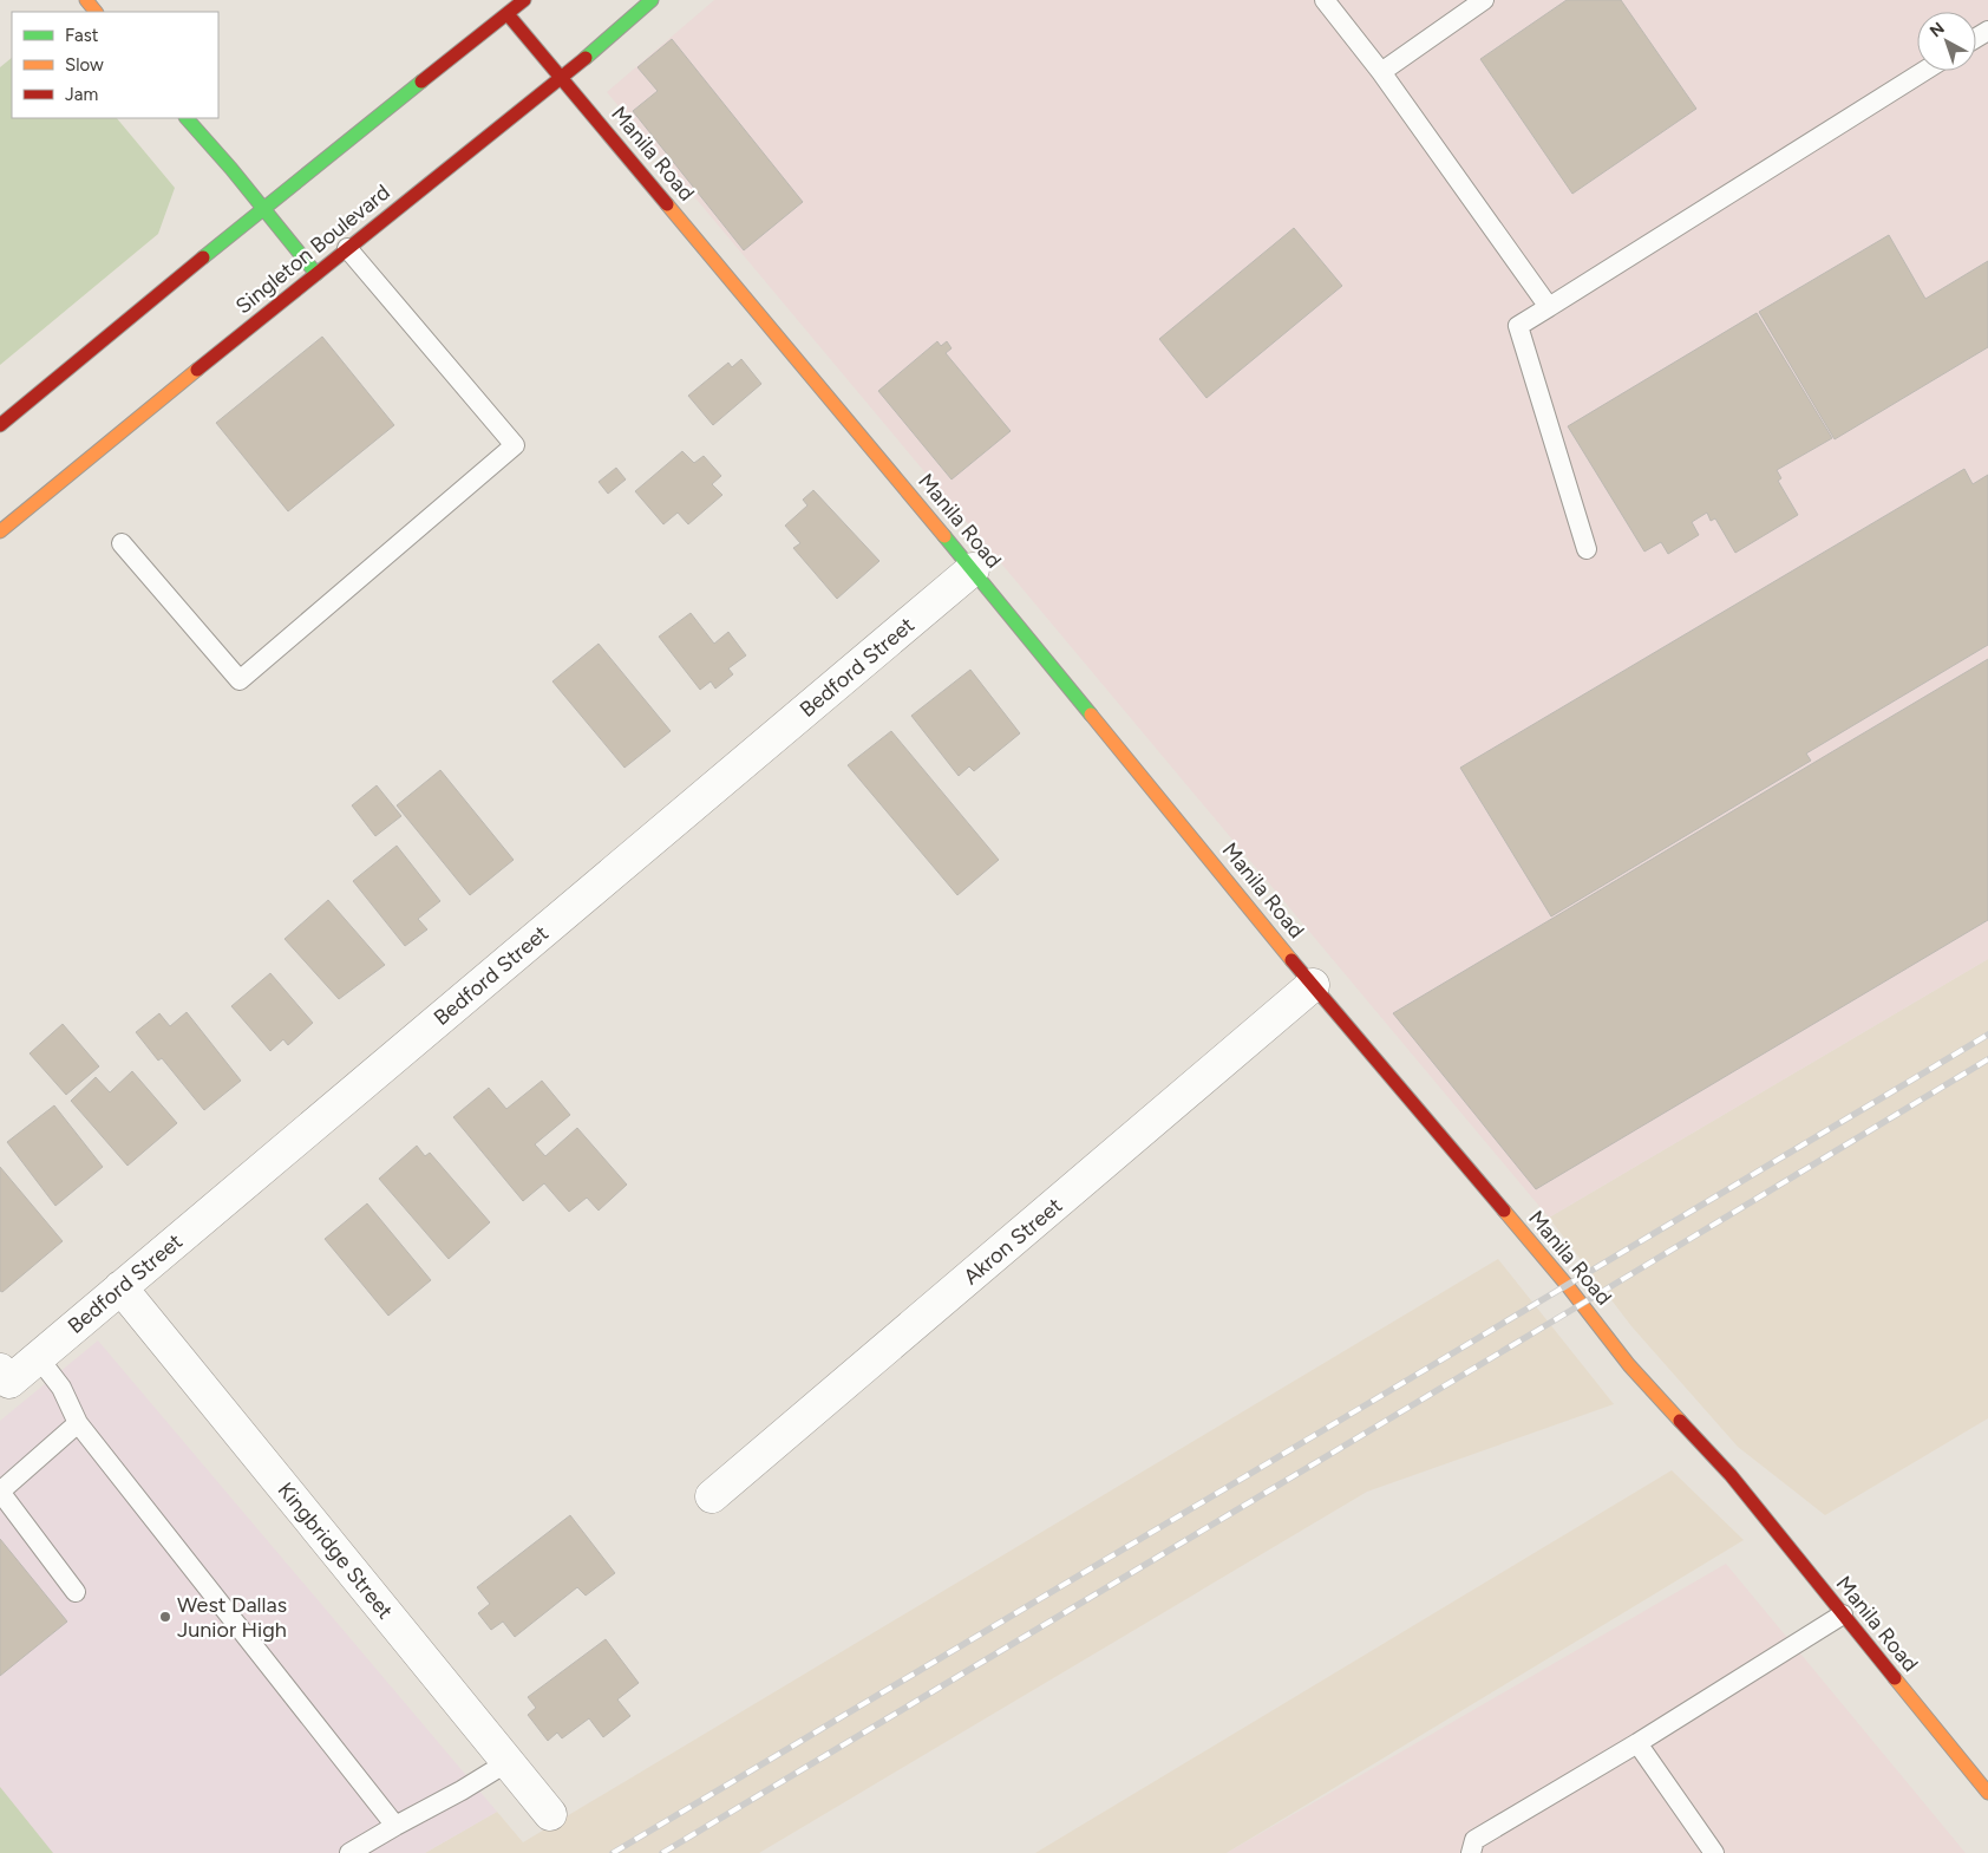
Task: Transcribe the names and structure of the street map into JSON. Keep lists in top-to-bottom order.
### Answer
{
  "streets": {
    "street": [
      "Manila Road",
      "Singleton Boulevard",
      "Bedford Street",
      "Akron Street",
      "Kingbridge Street"
    ]
  },
  "crossings": [
    ["Manila Road", "Singleton Boulevard"],
    ["Manila Road", "Bedford Street"],
    ["Manila Road", "Akron Street"],
    ["Bedford Street", "Kingbridge Street"]
  ],
  "places": ["West Dallas Junior High"],
  "legend": ["Fast", "Slow", "Jam"],
  "north": "top left"
}
